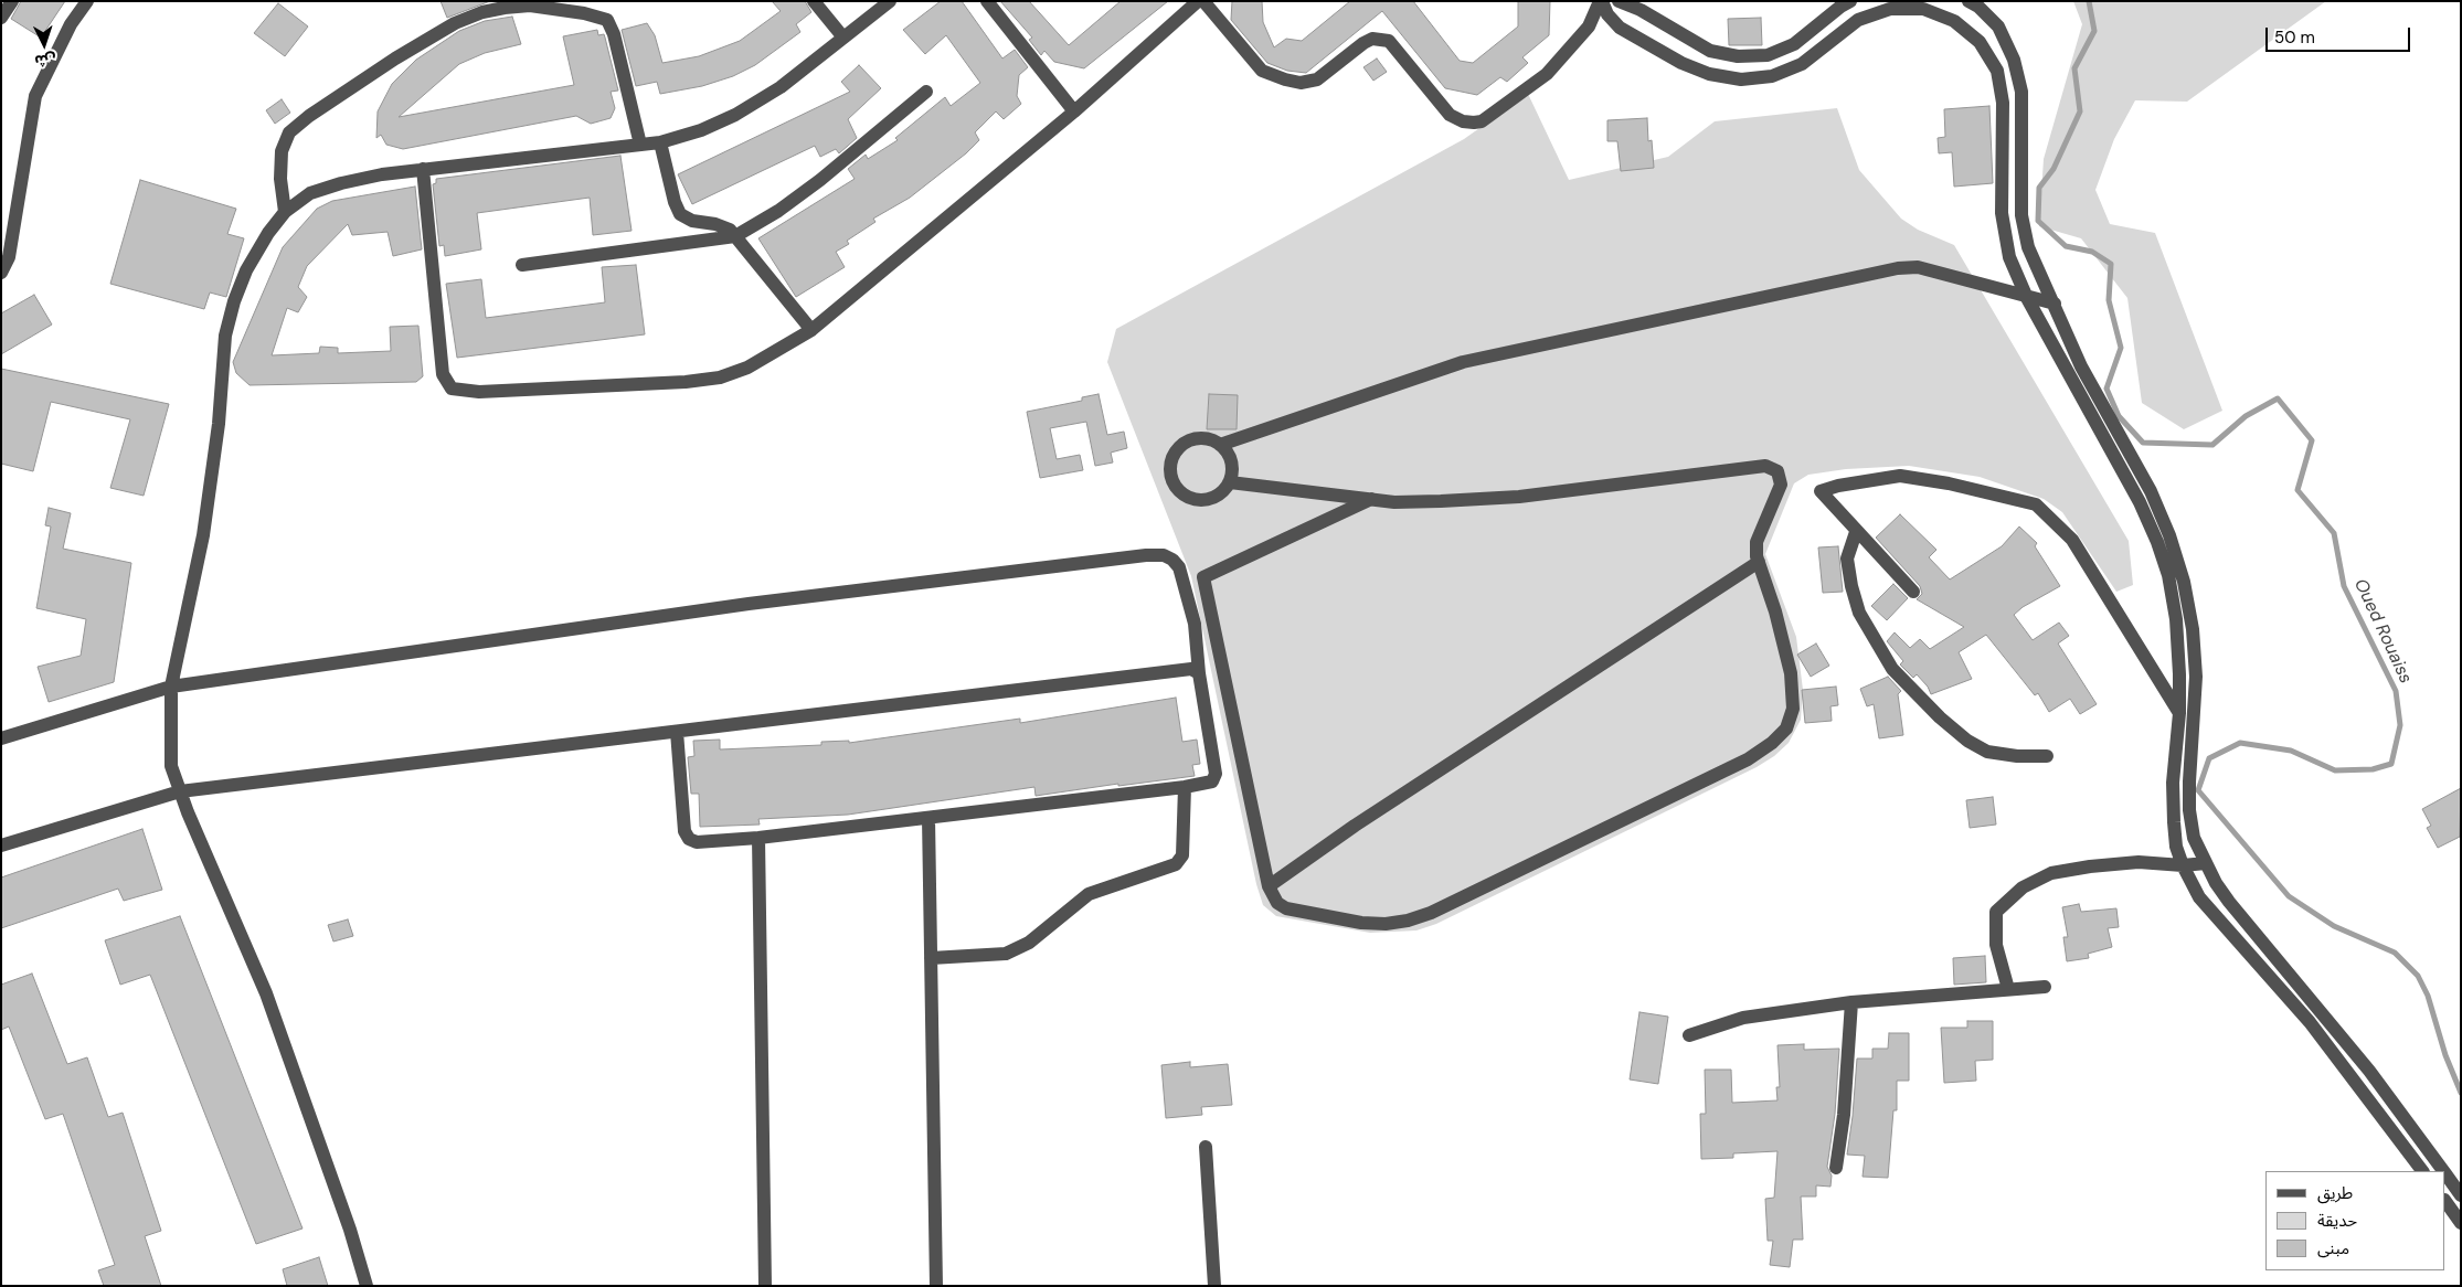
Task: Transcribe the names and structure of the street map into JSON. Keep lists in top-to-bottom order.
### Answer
{
  "water": ["Oued Rouaiss"],
  "legend": ["طريق", "حديقة", "مبنى"],
  "scale_bar": "50 m",
  "north": "bottom"
}
